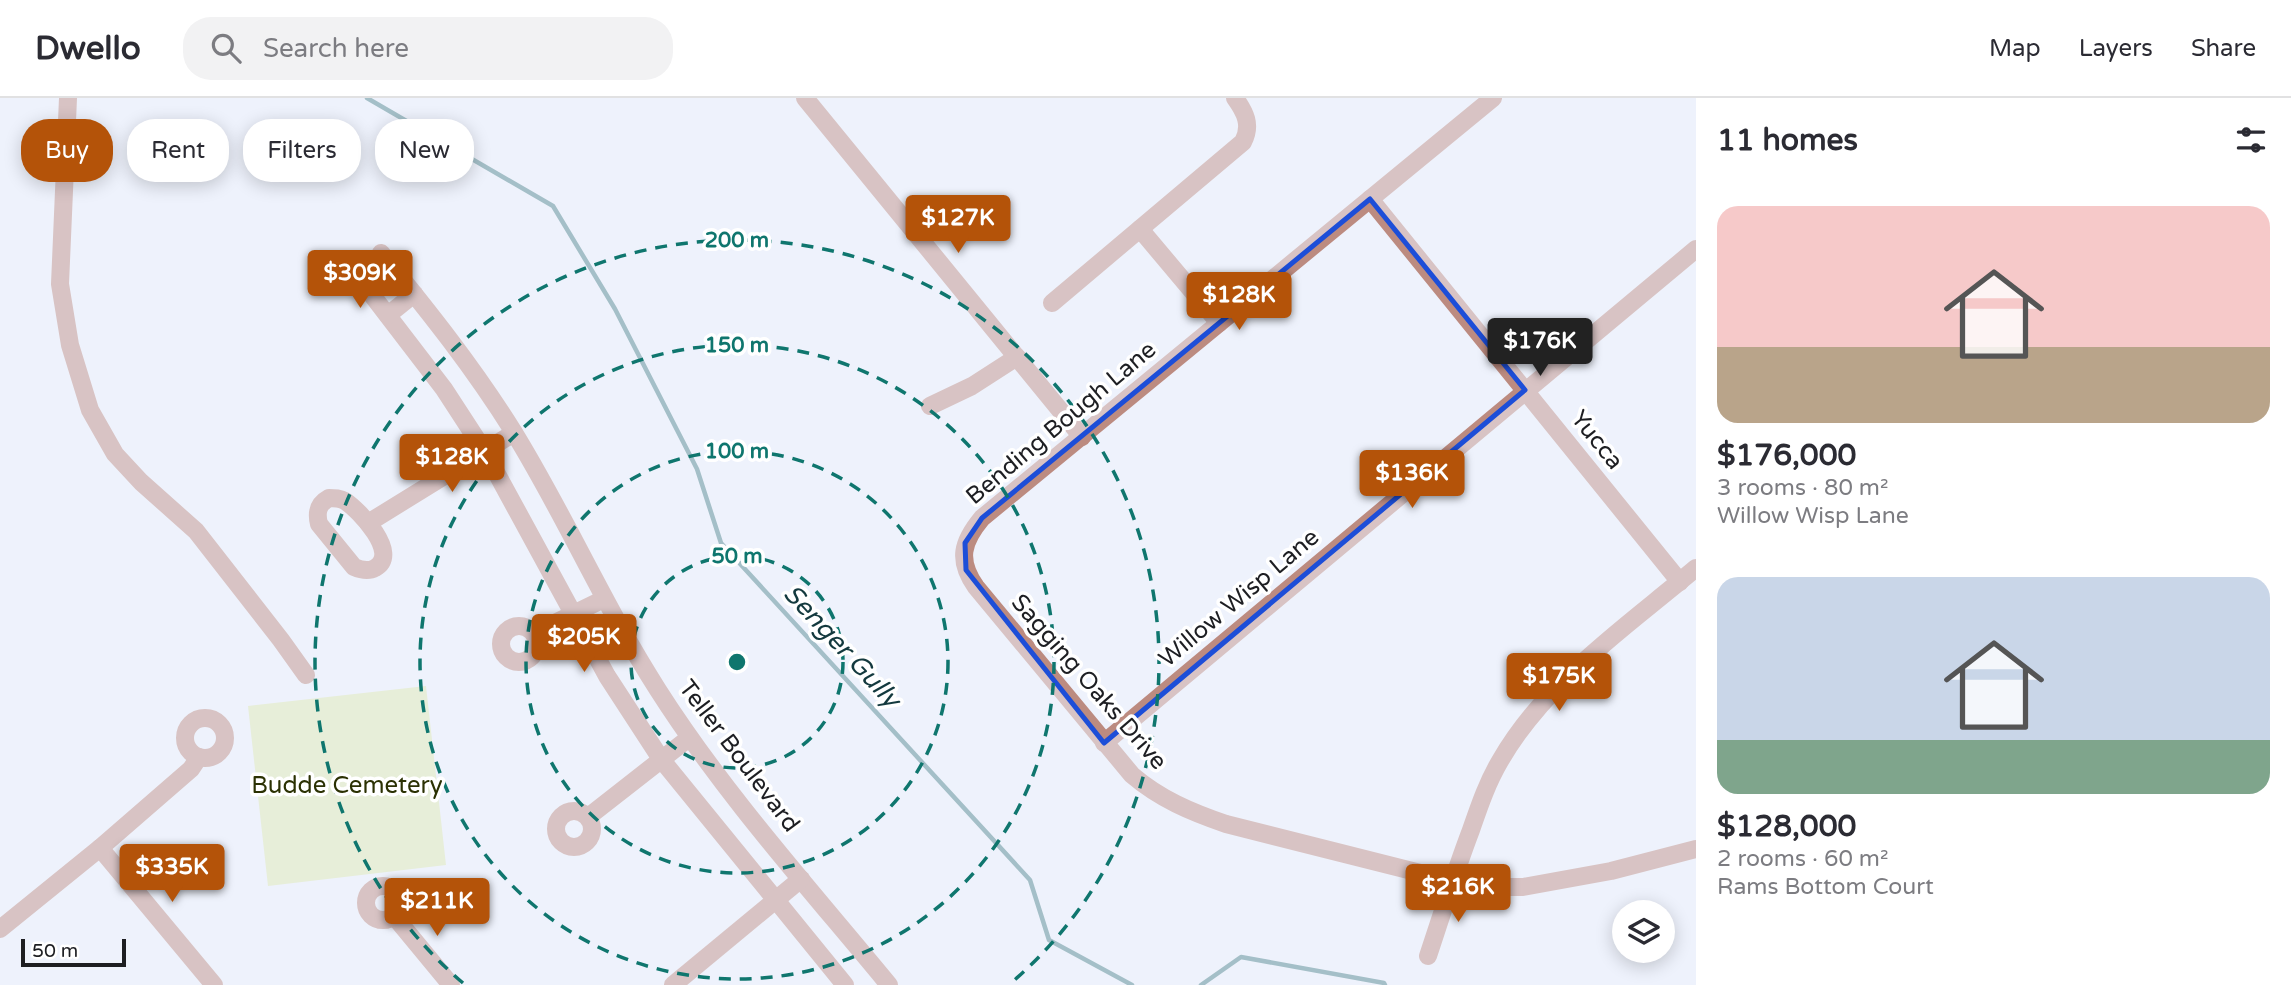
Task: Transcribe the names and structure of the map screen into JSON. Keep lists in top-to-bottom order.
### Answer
{
  "streets": {
    "street": [
      "Bending Bough Lane",
      "Yucca",
      "Willow Wisp Lane",
      "Sagging Oaks Drive",
      "Teller Boulevard"
    ]
  },
  "crossings": [
    ["Bending Bough Lane", "Yucca"],
    ["Bending Bough Lane", "Sagging Oaks Drive"],
    ["Yucca", "Willow Wisp Lane"],
    ["Willow Wisp Lane", "Sagging Oaks Drive"]
  ],
  "water": ["Senger Gully"],
  "parks": ["Budde Cemetery"],
  "scale_bar": "50 m",
  "page": {
    "header": "Dwello",
    "search": "Search here",
    "nav": ["Map", "Layers", "Share"],
    "heading": "11 homes",
    "chip": [
      "Buy",
      "Rent",
      "Filters",
      "New"
    ],
    "list": [
      {
        "name": "$176,000",
        "note": "3 rooms · 80 m² · Willow Wisp Lane"
      },
      {
        "name": "$128,000",
        "note": "2 rooms · 60 m² · Rams Bottom Court"
      }
    ],
    "price": [
      "$127K",
      "$309K",
      "$128K",
      "$176K",
      "$128K",
      "$136K",
      "$205K",
      "$175K",
      "$335K",
      "$216K",
      "$211K"
    ],
    "scale": "50 m"
  },
  "rings": [
    "200 m",
    "150 m",
    "100 m",
    "50 m"
  ]
}
